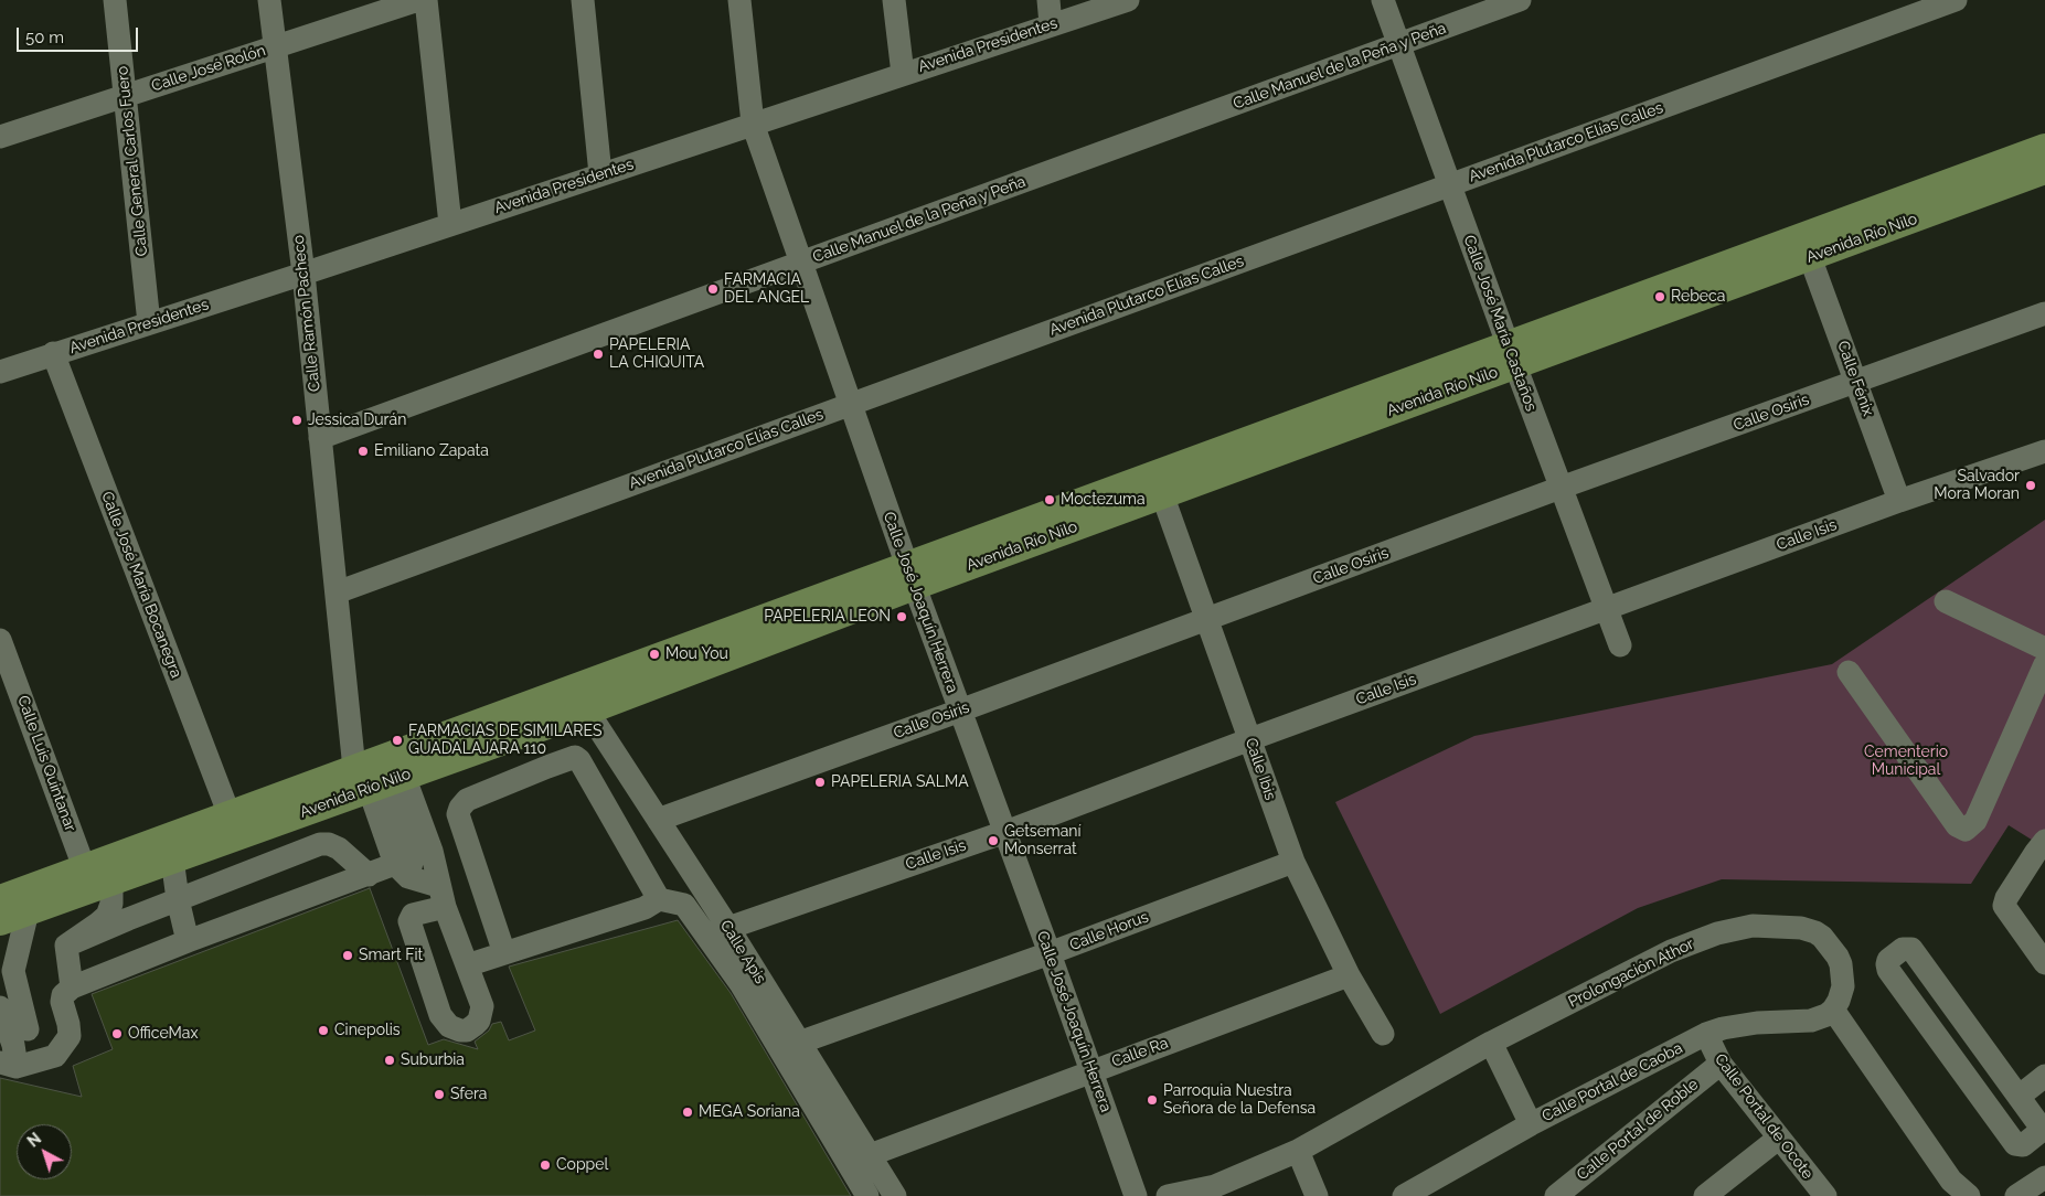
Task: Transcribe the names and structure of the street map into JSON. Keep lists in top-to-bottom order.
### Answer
{
  "streets": {
    "main road": ["Avenida Río Nilo"],
    "street": [
      "Avenida Presidentes",
      "Calle Manuel de la Peña y Peña",
      "Calle José Rolón",
      "Avenida Plutarco Elías Calles",
      "Calle General Carlos Fuero",
      "Calle Ramón Pacheco",
      "Calle José María Castaños",
      "Calle Fénix",
      "Calle Osiris",
      "Calle Isis",
      "Calle José María Bocanegra",
      "Calle José Joaquín Herrera",
      "Calle Luis Quintanar",
      "Calle Ibis",
      "Calle Horus",
      "Calle Apis",
      "Prolongación Athor",
      "Calle Ra",
      "Calle Portal de Caoba",
      "Calle Portal de Ocote",
      "Calle Portal de Roble"
    ]
  },
  "crossings": [
    ["Avenida Presidentes", "Calle General Carlos Fuero"],
    ["Avenida Presidentes", "Calle Ramón Pacheco"],
    ["Avenida Presidentes", "Calle José María Bocanegra"],
    ["Avenida Presidentes", "Calle José Joaquín Herrera"],
    ["Calle Manuel de la Peña y Peña", "Calle Ramón Pacheco"],
    ["Calle Manuel de la Peña y Peña", "Calle José María Castaños"],
    ["Calle Manuel de la Peña y Peña", "Calle José Joaquín Herrera"],
    ["Calle José Rolón", "Calle General Carlos Fuero"],
    ["Calle José Rolón", "Calle Ramón Pacheco"],
    ["Avenida Plutarco Elías Calles", "Calle Ramón Pacheco"],
    ["Avenida Plutarco Elías Calles", "Calle José María Castaños"],
    ["Avenida Plutarco Elías Calles", "Calle José Joaquín Herrera"],
    ["Avenida Río Nilo", "Calle Ramón Pacheco"],
    ["Avenida Río Nilo", "Calle José María Castaños"],
    ["Avenida Río Nilo", "Calle Fénix"],
    ["Avenida Río Nilo", "Calle José María Bocanegra"],
    ["Avenida Río Nilo", "Calle José Joaquín Herrera"],
    ["Avenida Río Nilo", "Calle Luis Quintanar"],
    ["Avenida Río Nilo", "Calle Ibis"],
    ["Avenida Río Nilo", "Calle Apis"],
    ["Calle José María Castaños", "Calle Osiris"],
    ["Calle José María Castaños", "Calle Isis"],
    ["Calle Fénix", "Calle Osiris"],
    ["Calle Fénix", "Calle Isis"],
    ["Calle Osiris", "Calle José Joaquín Herrera"],
    ["Calle Osiris", "Calle Ibis"],
    ["Calle Osiris", "Calle Apis"],
    ["Calle Isis", "Calle José Joaquín Herrera"],
    ["Calle Isis", "Calle Ibis"],
    ["Calle Isis", "Calle Apis"],
    ["Calle José Joaquín Herrera", "Calle Horus"],
    ["Calle José Joaquín Herrera", "Calle Ra"],
    ["Calle Ibis", "Calle Horus"],
    ["Calle Ibis", "Calle Ra"],
    ["Calle Horus", "Calle Apis"],
    ["Calle Apis", "Calle Ra"],
    ["Prolongación Athor", "Calle Portal de Caoba"],
    ["Calle Portal de Caoba", "Calle Portal de Ocote"],
    ["Calle Portal de Ocote", "Calle Portal de Roble"]
  ],
  "parks": ["Cementerio Municipal"],
  "places": [
    "FARMACIA DEL ANGEL",
    "Rebeca",
    "PAPELERIA LA CHIQUITA",
    "Jessica Durán",
    "Emiliano Zapata",
    "Salvador Mora Moran",
    "Moctezuma",
    "PAPELERIA LEON",
    "Mou You",
    "FARMACIAS DE SIMILARES GUADALAJARA 110",
    "PAPELERIA SALMA",
    "Getsemaní Monserrat",
    "Smart Fit",
    "Cinepolis",
    "OfficeMax",
    "Suburbia",
    "Sfera",
    "Parroquia Nuestra Señora de la Defensa",
    "MEGA Soriana",
    "Coppel"
  ],
  "scale_bar": "50 m",
  "north": "top left"
}
